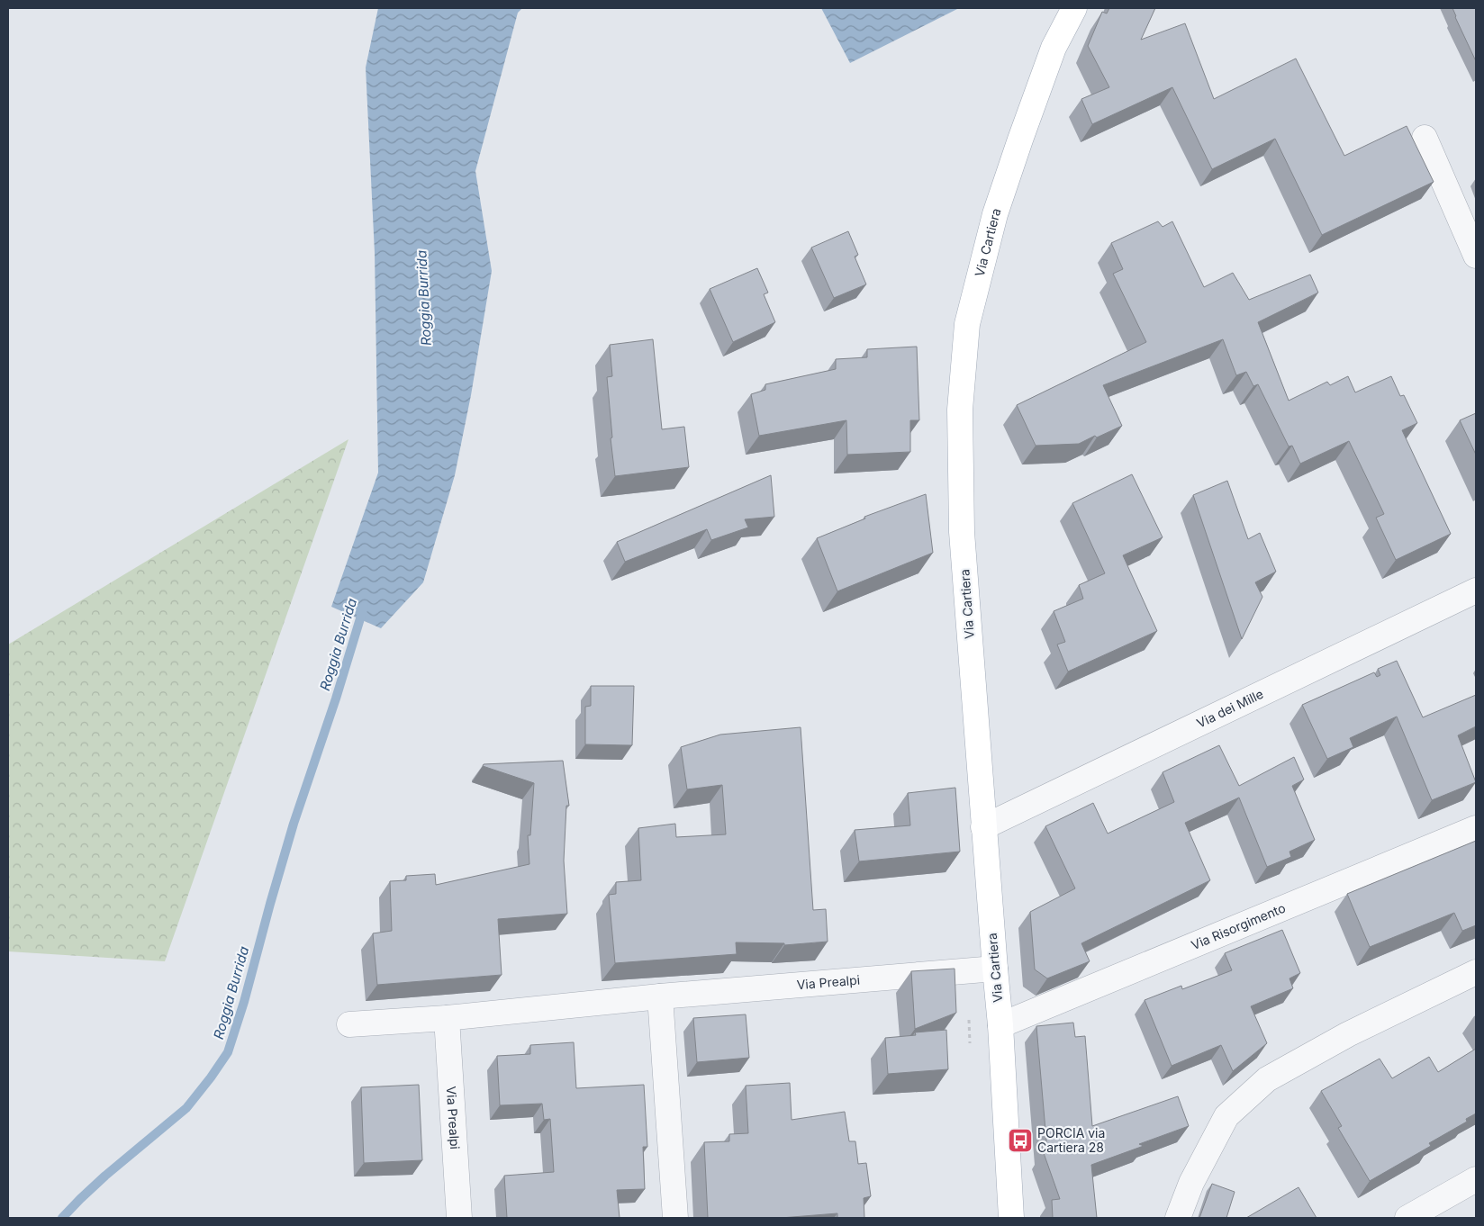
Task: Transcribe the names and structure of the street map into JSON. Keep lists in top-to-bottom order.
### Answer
{
  "streets": {
    "main road": ["Via Cartiera"],
    "street": ["Via dei Mille", "Via Risorgimento", "Via Prealpi"]
  },
  "crossings": [
    ["Via Cartiera", "Via dei Mille"],
    ["Via Cartiera", "Via Risorgimento"],
    ["Via Cartiera", "Via Prealpi"]
  ],
  "water": ["Roggia Burrida"],
  "places": {
    "bus stop": ["PORCIA via Cartiera 28"]
  }
}
